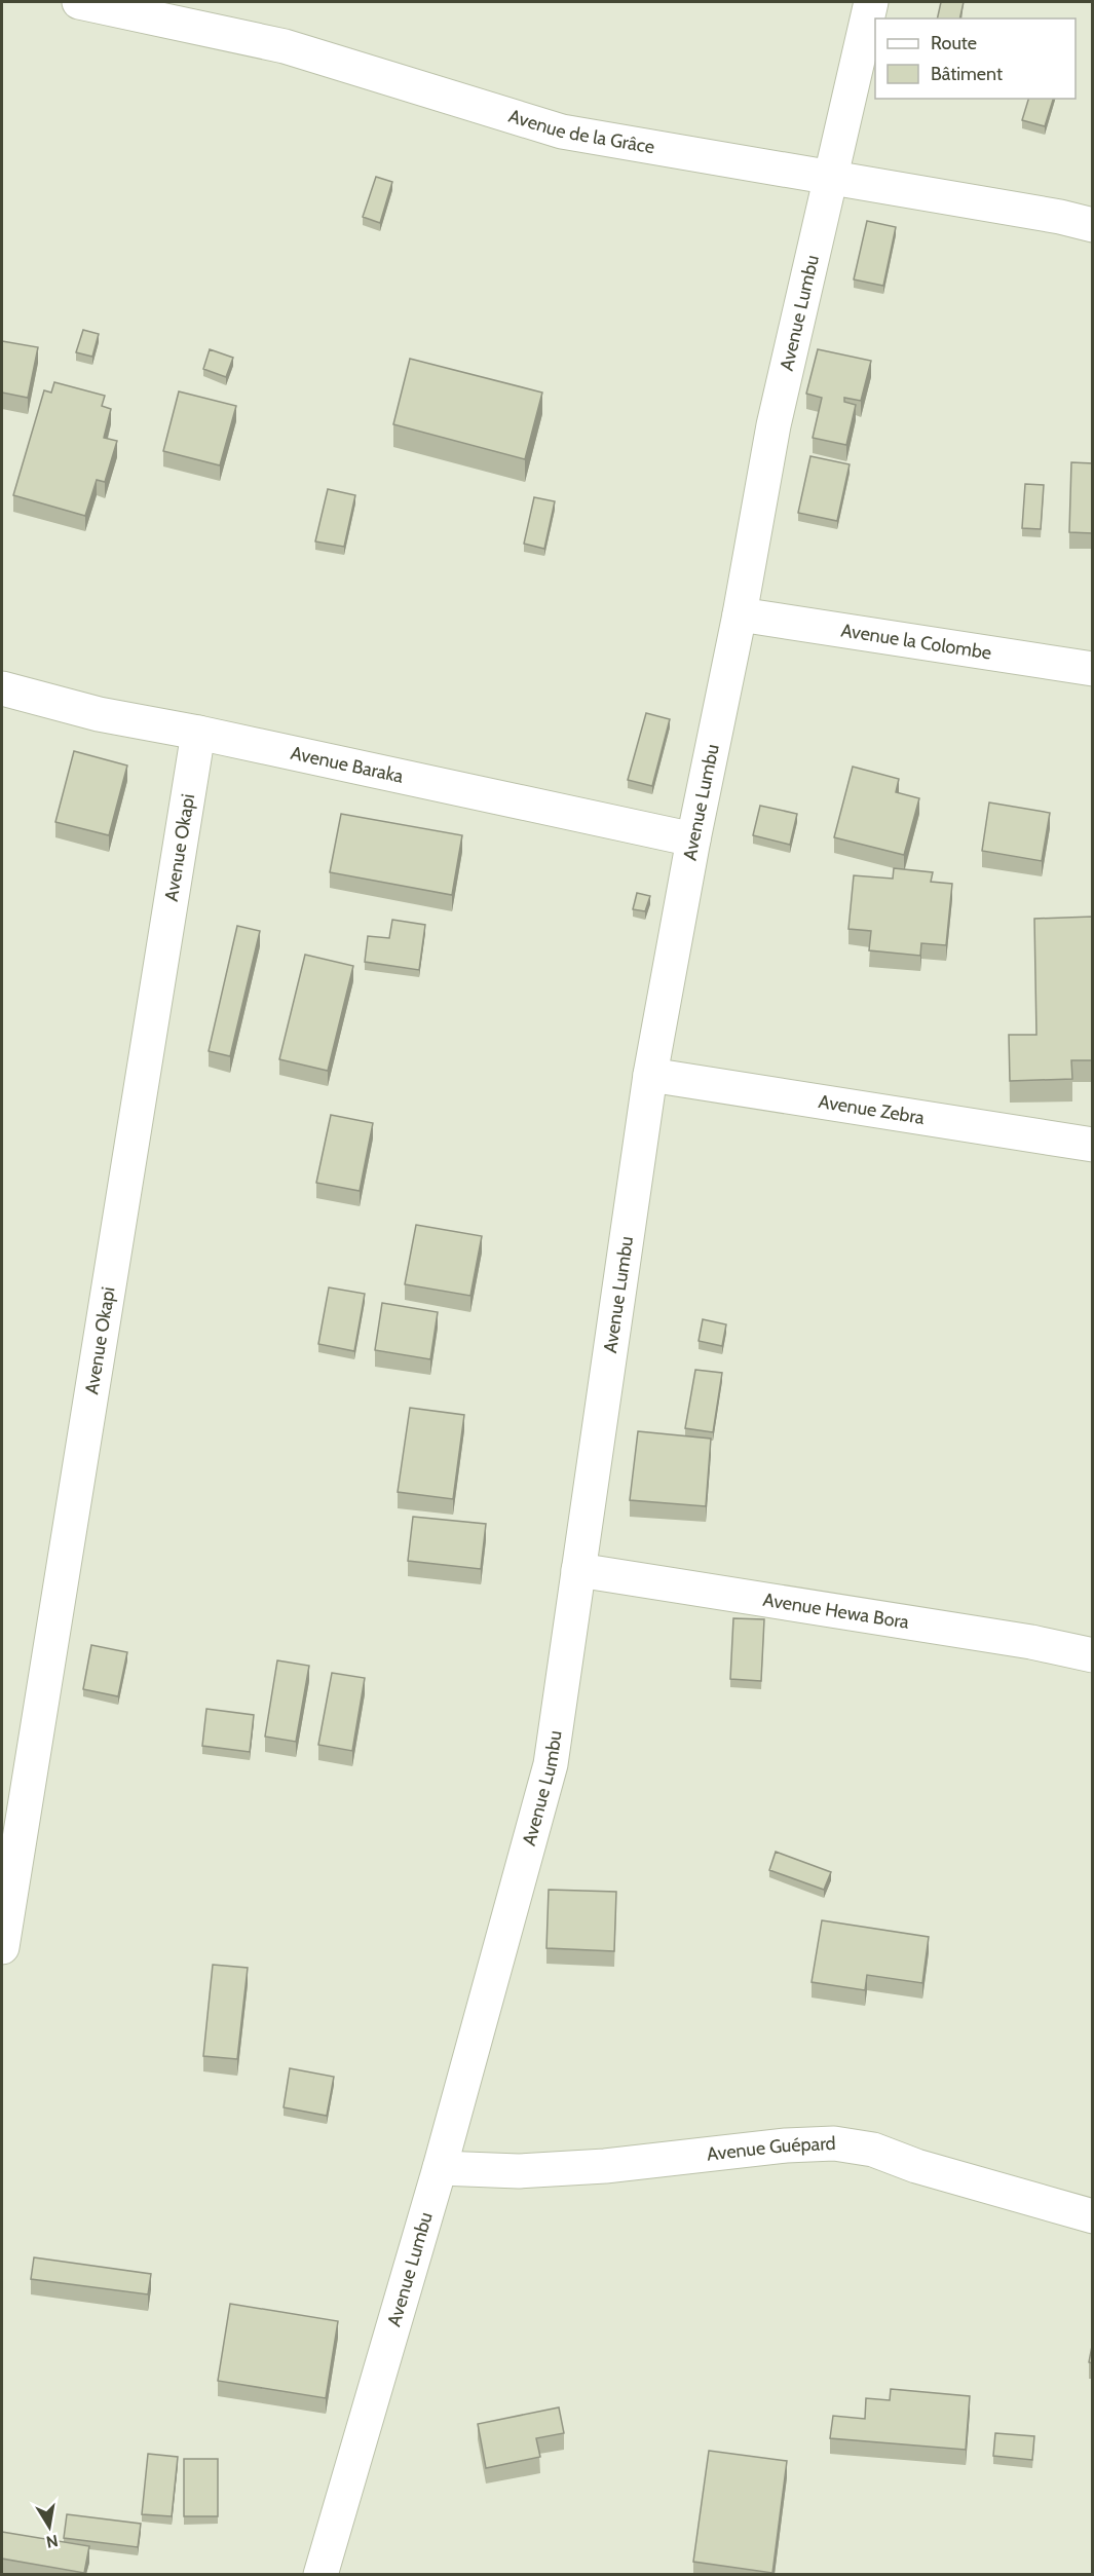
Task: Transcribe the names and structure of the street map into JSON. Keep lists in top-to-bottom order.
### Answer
{
  "streets": {
    "street": [
      "Avenue de la Grâce",
      "Avenue Lumbu",
      "Avenue la Colombe",
      "Avenue Baraka",
      "Avenue Okapi",
      "Avenue Zebra",
      "Avenue Hewa Bora",
      "Avenue Guépard"
    ]
  },
  "crossings": [
    ["Avenue de la Grâce", "Avenue Lumbu"],
    ["Avenue Lumbu", "Avenue la Colombe"],
    ["Avenue Lumbu", "Avenue Baraka"],
    ["Avenue Lumbu", "Avenue Zebra"],
    ["Avenue Lumbu", "Avenue Hewa Bora"],
    ["Avenue Lumbu", "Avenue Guépard"],
    ["Avenue Baraka", "Avenue Okapi"]
  ],
  "legend": ["Route", "Bâtiment"],
  "north": "bottom"
}
